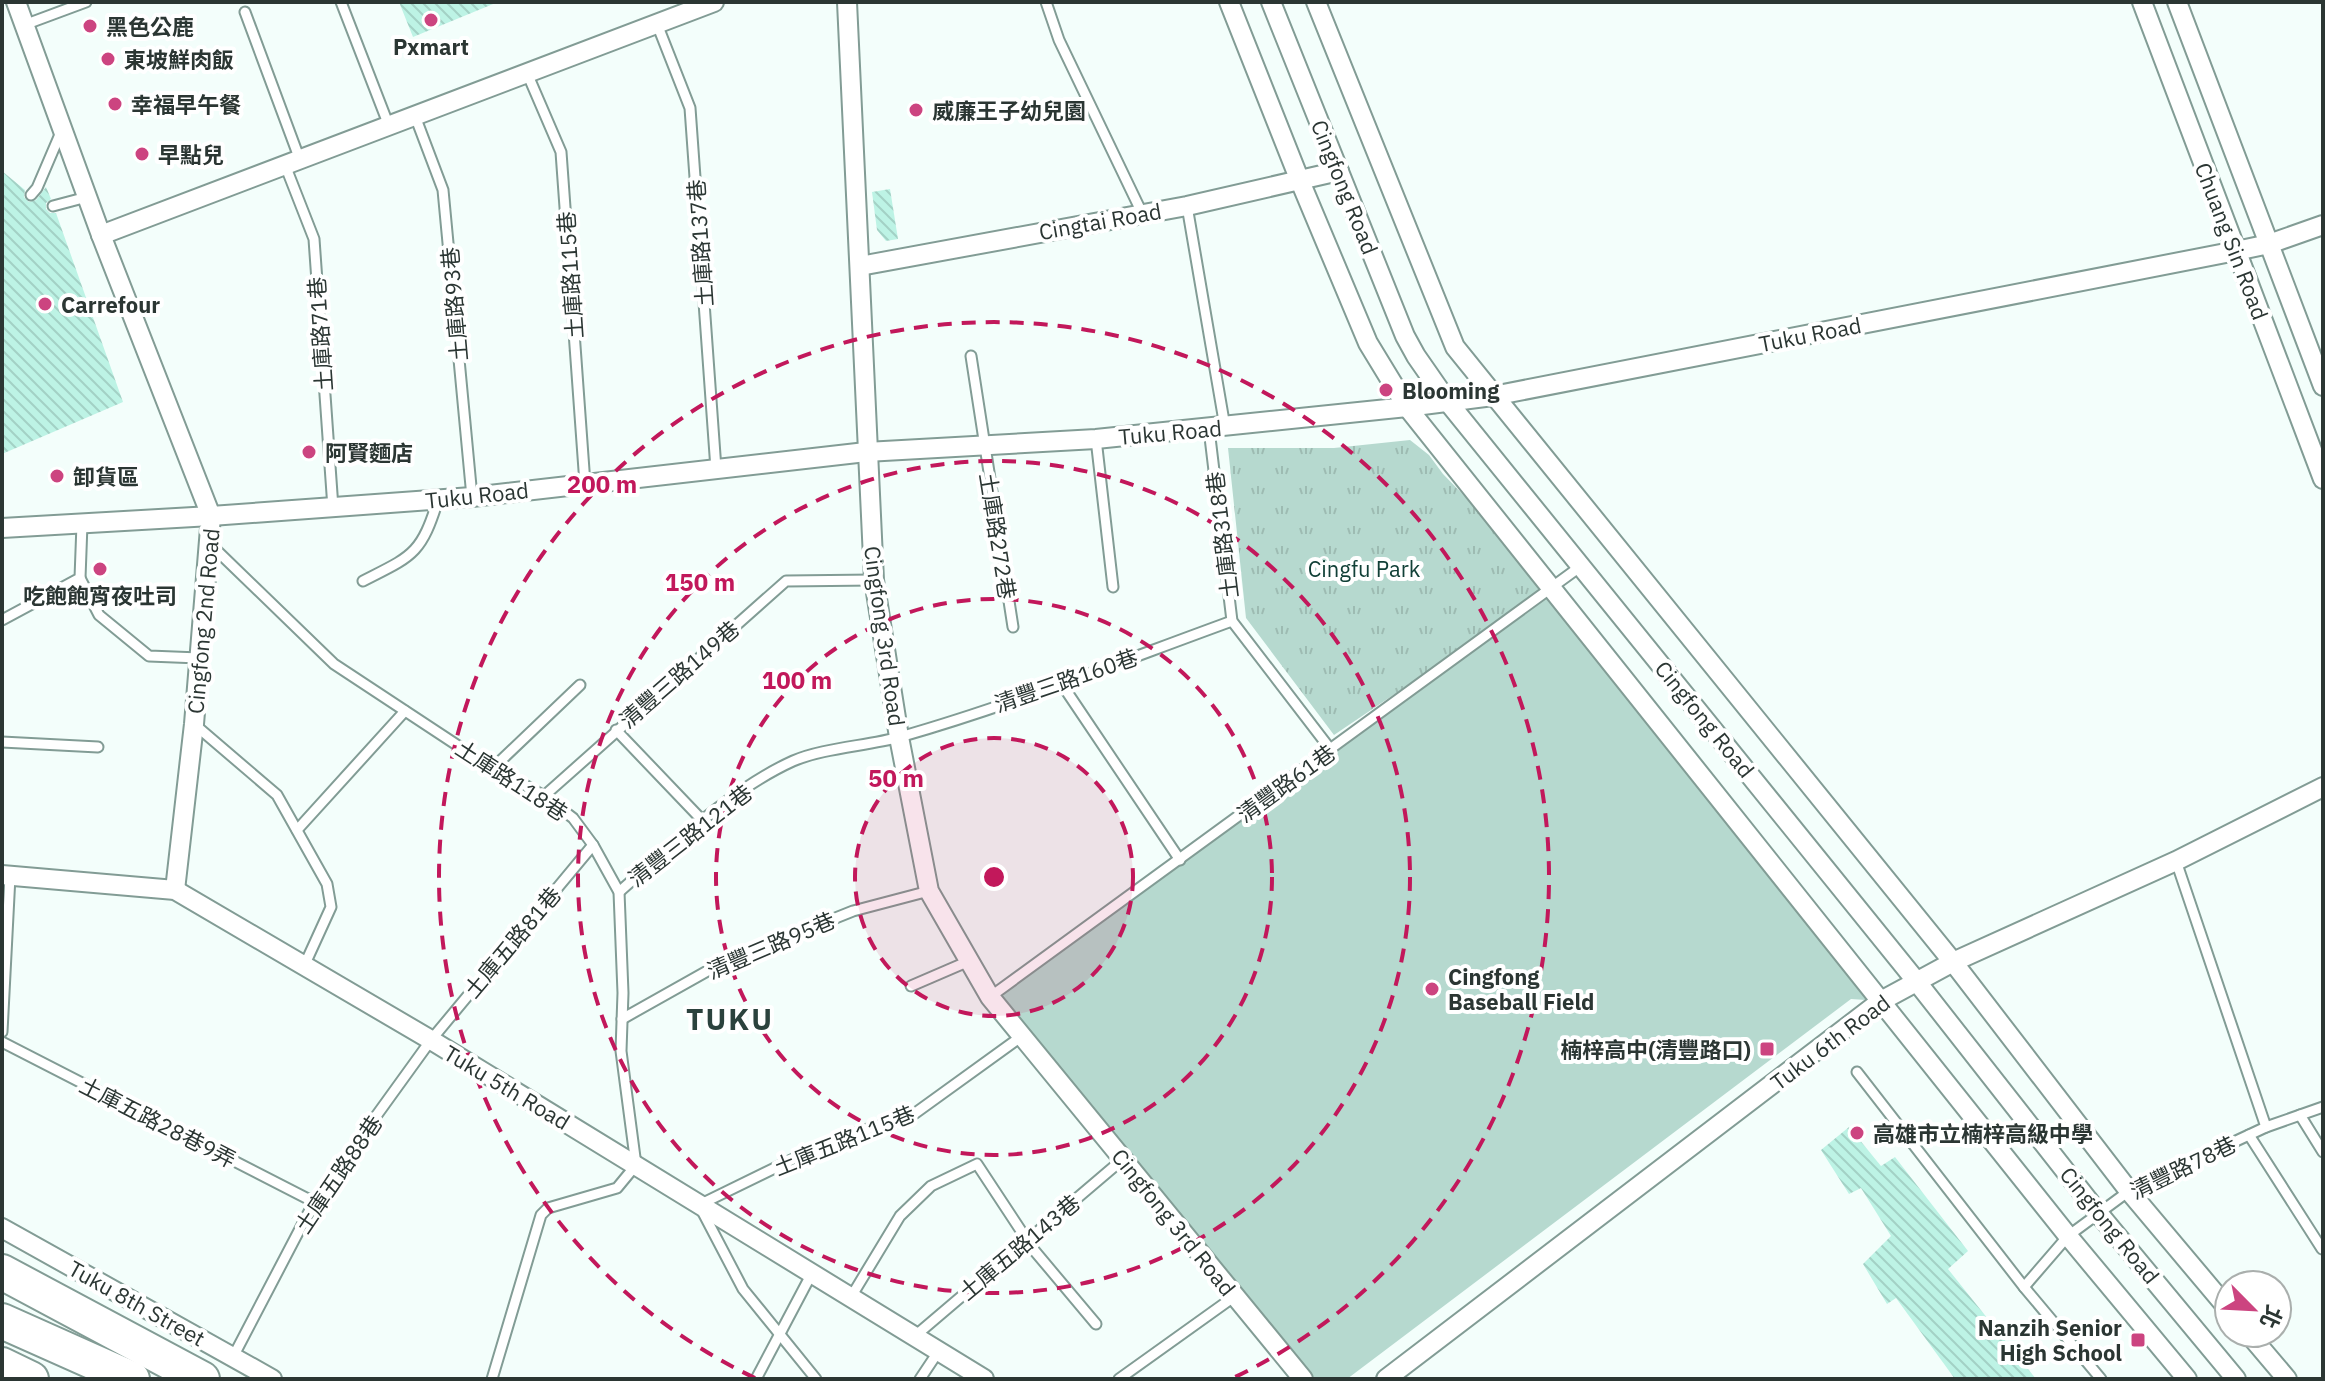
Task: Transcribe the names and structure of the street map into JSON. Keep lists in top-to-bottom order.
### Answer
{
  "streets": {
    "street": [
      "Cingfong Road",
      "Cingtai Road",
      "Chuang Sin Road",
      "Tuku Road",
      "Cingfong 2nd Road",
      "Cingfong 3rd Road",
      "Tuku 6th Road",
      "Tuku 5th Road",
      "Tuku 8th Street"
    ],
    "lane": [
      "土庫路137巷",
      "土庫路115巷",
      "土庫路93巷",
      "土庫路71巷",
      "土庫路318巷",
      "土庫路272巷",
      "清豐三路149巷",
      "清豐三路160巷",
      "土庫路118巷",
      "清豐路61巷",
      "清豐三路121巷",
      "土庫五路81巷",
      "清豐三路95巷",
      "土庫五路28巷9弄",
      "土庫五路115巷",
      "清豐路78巷",
      "土庫五路88巷",
      "土庫五路143巷"
    ]
  },
  "crossings": [
    ["Cingfong Road", "Cingtai Road"],
    ["Cingfong Road", "Tuku Road"],
    ["Cingfong Road", "清豐路61巷"],
    ["Cingfong Road", "Tuku 6th Road"],
    ["Cingfong Road", "清豐路78巷"],
    ["Cingtai Road", "土庫路318巷"],
    ["Cingtai Road", "Cingfong 3rd Road"],
    ["Chuang Sin Road", "Tuku Road"],
    ["土庫路137巷", "Tuku Road"],
    ["土庫路115巷", "Tuku Road"],
    ["土庫路93巷", "Tuku Road"],
    ["土庫路71巷", "Tuku Road"],
    ["Tuku Road", "土庫路318巷"],
    ["Tuku Road", "土庫路272巷"],
    ["Tuku Road", "Cingfong 2nd Road"],
    ["Tuku Road", "Cingfong 3rd Road"],
    ["土庫路318巷", "清豐三路160巷"],
    ["土庫路318巷", "清豐路61巷"],
    ["Cingfong 2nd Road", "土庫路118巷"],
    ["Cingfong 2nd Road", "Tuku 5th Road"],
    ["Cingfong 3rd Road", "清豐三路149巷"],
    ["Cingfong 3rd Road", "清豐三路160巷"],
    ["Cingfong 3rd Road", "清豐路61巷"],
    ["Cingfong 3rd Road", "清豐三路121巷"],
    ["Cingfong 3rd Road", "清豐三路95巷"],
    ["Cingfong 3rd Road", "土庫五路115巷"],
    ["Cingfong 3rd Road", "土庫五路143巷"],
    ["清豐三路149巷", "土庫路118巷"],
    ["清豐三路160巷", "清豐三路121巷"],
    ["土庫路118巷", "清豐三路121巷"],
    ["土庫路118巷", "土庫五路81巷"],
    ["土庫路118巷", "清豐三路95巷"],
    ["土庫路118巷", "Tuku 5th Road"],
    ["土庫五路81巷", "Tuku 5th Road"],
    ["土庫五路81巷", "土庫五路88巷"],
    ["Tuku 5th Road", "土庫五路115巷"],
    ["Tuku 5th Road", "土庫五路88巷"],
    ["Tuku 5th Road", "土庫五路143巷"],
    ["土庫五路28巷9弄", "土庫五路88巷"],
    ["土庫五路88巷", "Tuku 8th Street"]
  ],
  "districts": ["TUKU"],
  "parks": ["Cingfu Park"],
  "places": {
    "other": [
      "Pxmart",
      "黑色公鹿",
      "東坡鮮肉飯",
      "幸福早午餐",
      "威廉王子幼兒園",
      "早點兒",
      "Carrefour",
      "Blooming",
      "阿賢麵店",
      "卸貨區",
      "吃飽飽宵夜吐司",
      "Cingfong Baseball Field",
      "高雄市立楠梓高級中學"
    ],
    "transit": ["楠梓高中(清豐路口)", "Nanzih Senior High School"]
  },
  "north": "bottom right",
  "rings": [
    "200 m",
    "150 m",
    "100 m",
    "50 m"
  ]
}
